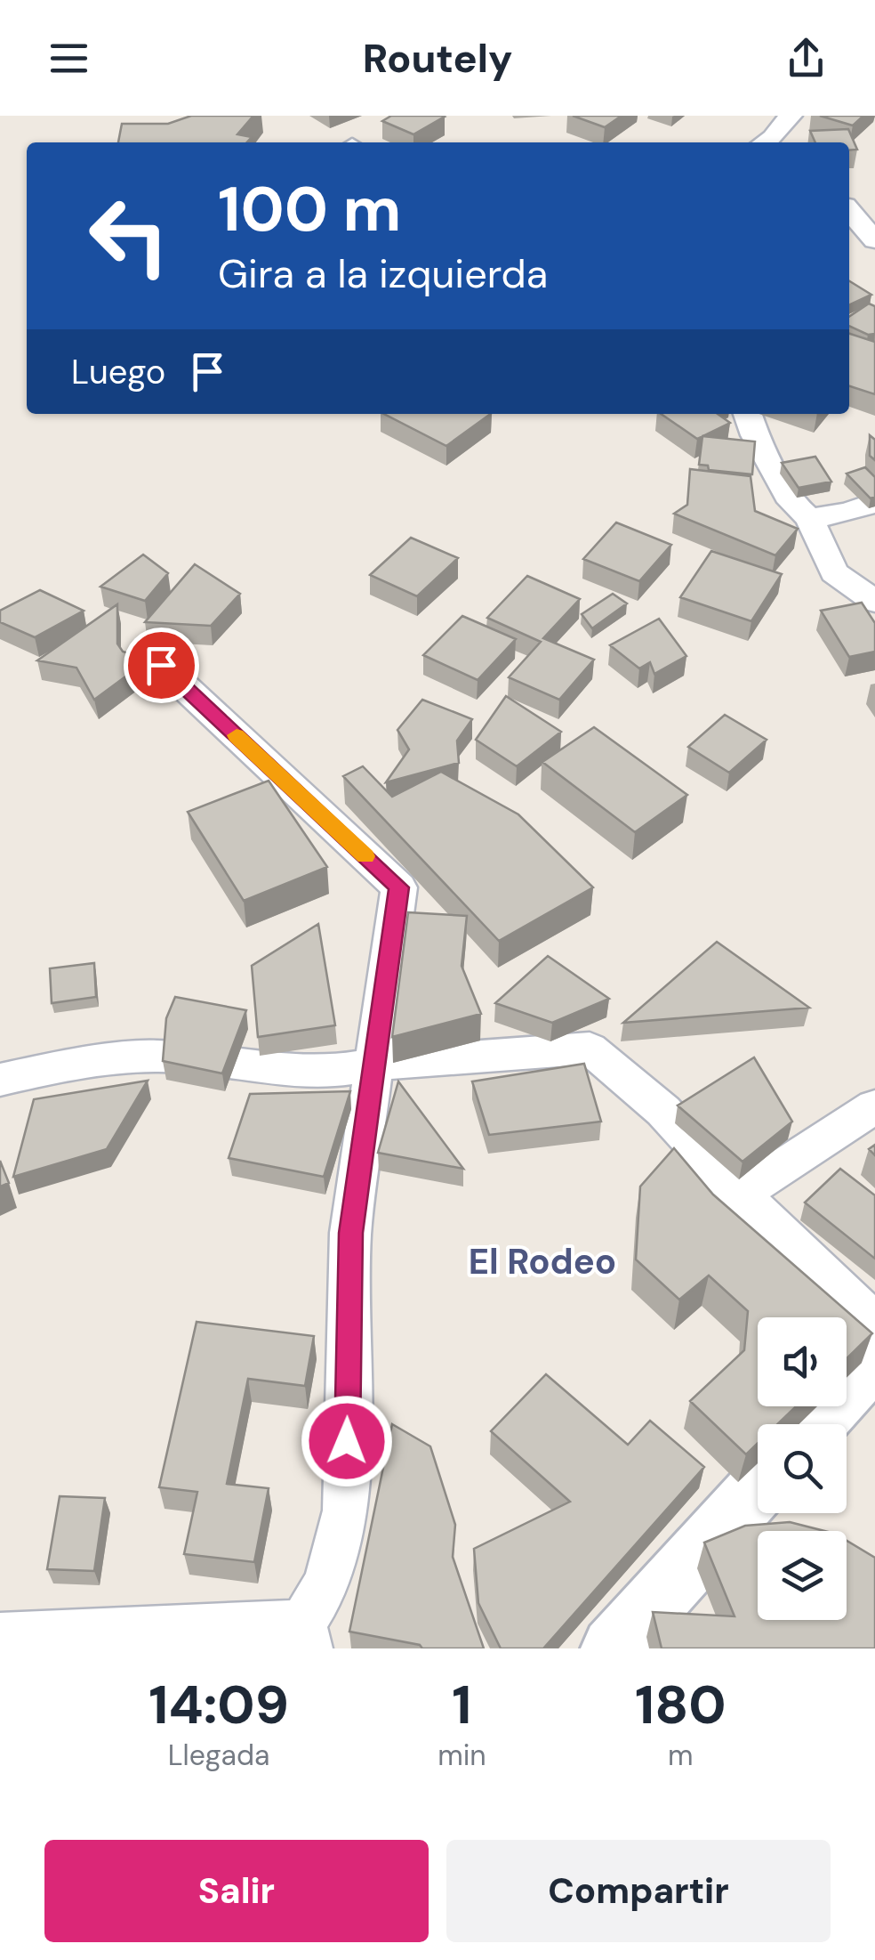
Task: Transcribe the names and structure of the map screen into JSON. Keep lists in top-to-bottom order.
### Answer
{
  "districts": ["El Rodeo"],
  "page": {
    "header": "Routely",
    "turn": ["100 m", "Gira a la izquierda"],
    "then": "Luego",
    "eta": [
      "14:09",
      "Llegada",
      "1",
      "min",
      "180",
      "m"
    ],
    "buttons": ["Salir", "Compartir"]
  }
}
